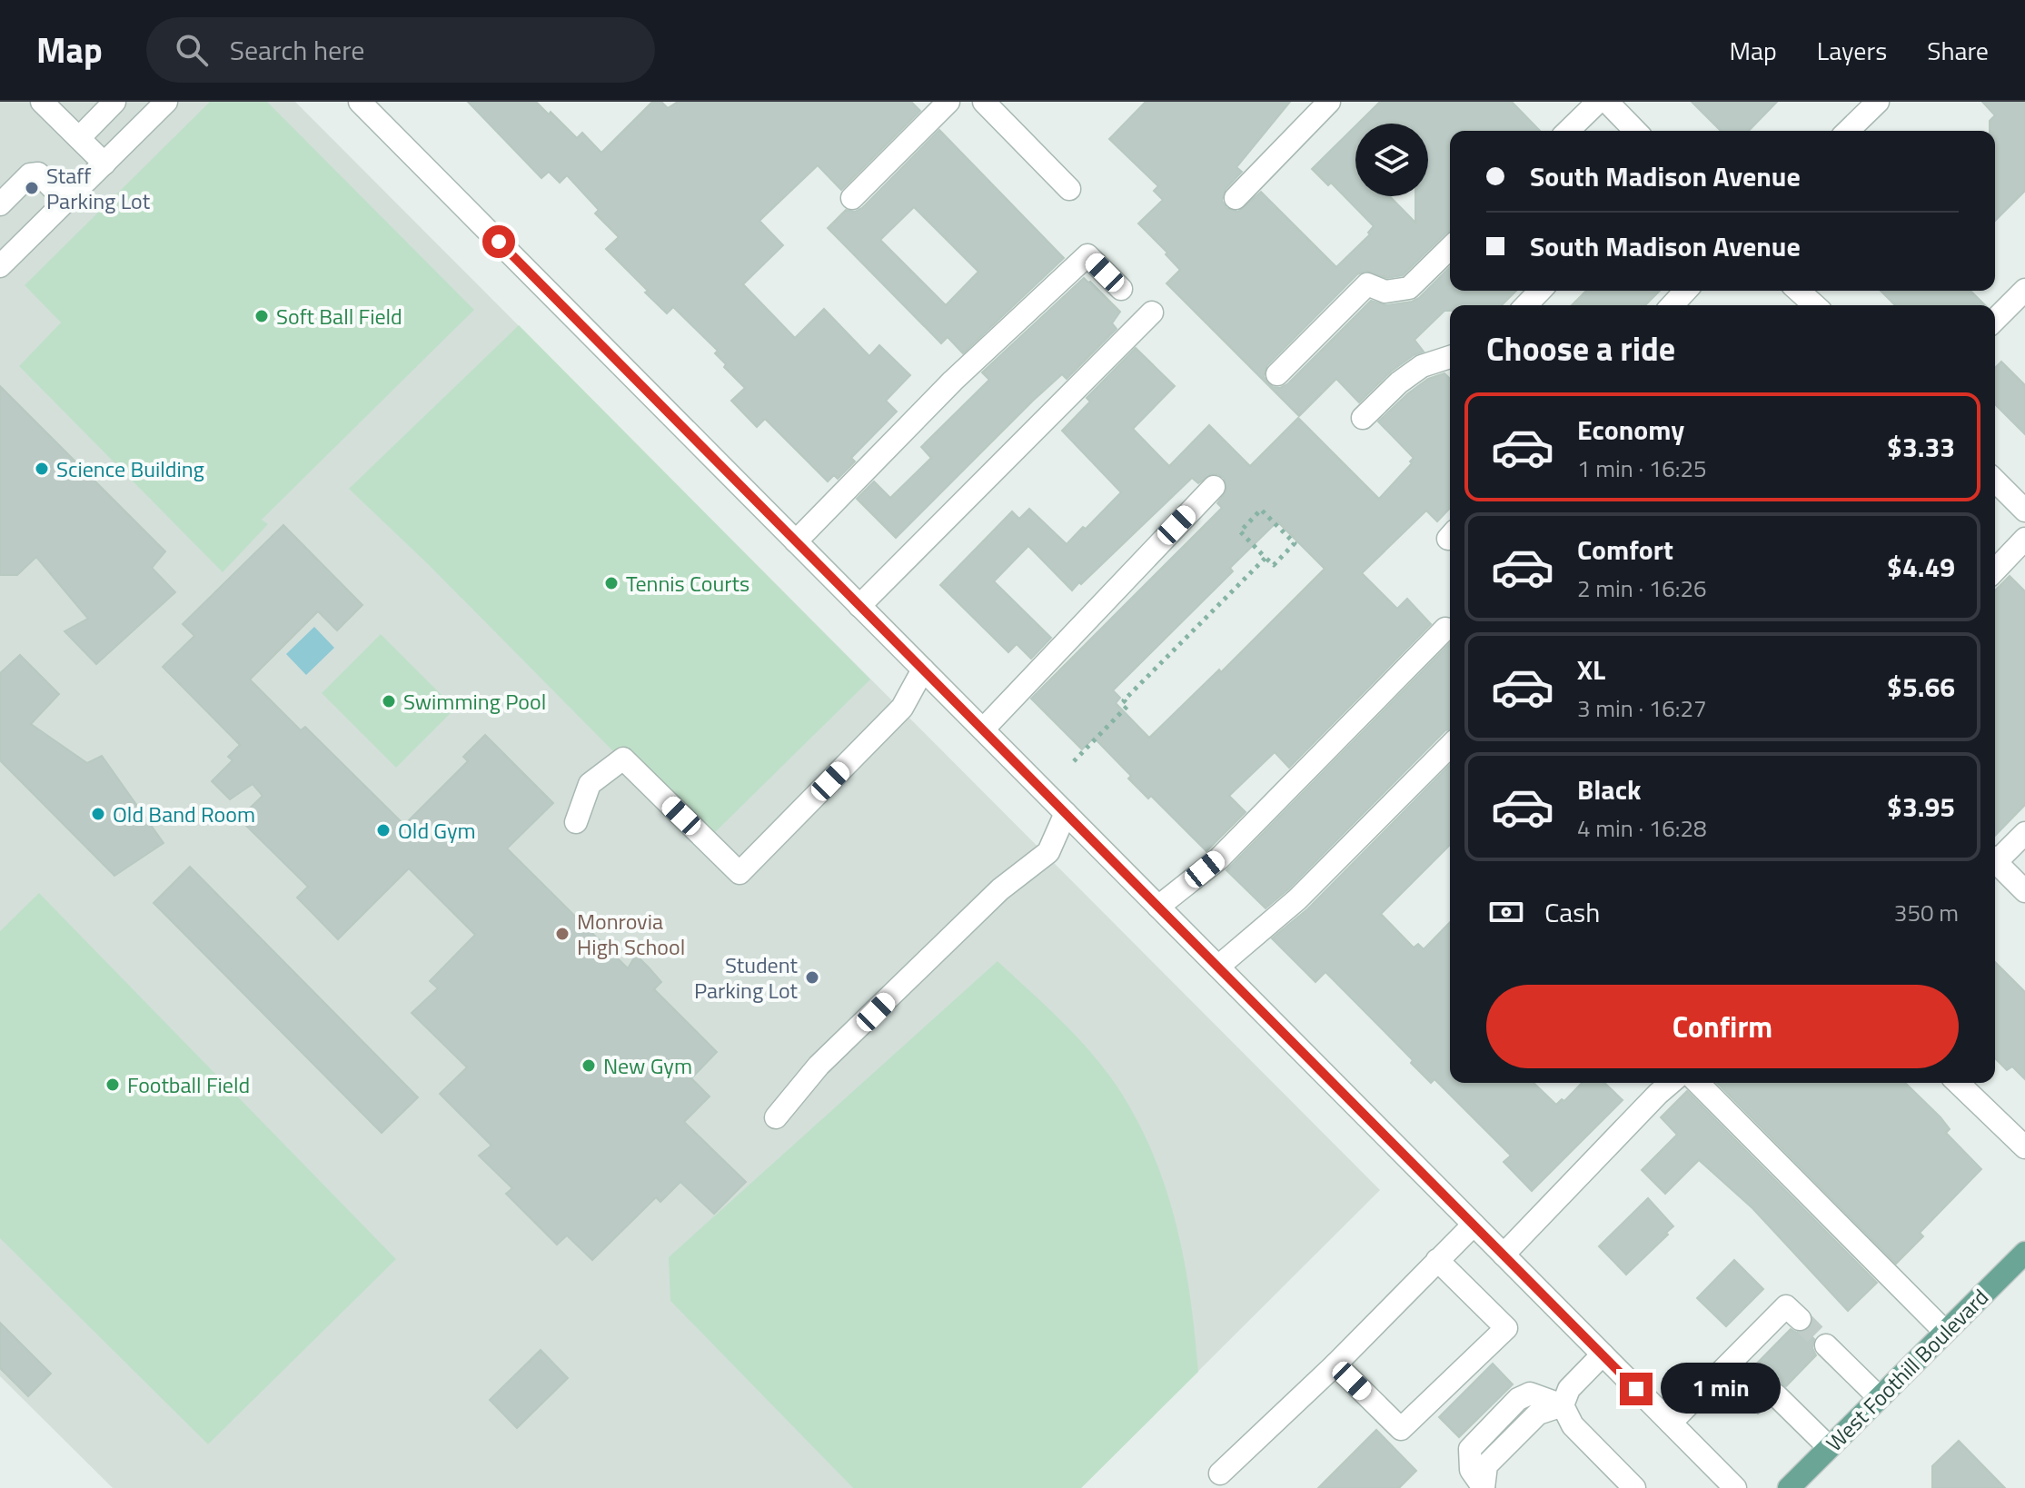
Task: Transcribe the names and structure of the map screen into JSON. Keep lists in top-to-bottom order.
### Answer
{
  "streets": {
    "main road": ["West Foothill Boulevard"]
  },
  "places": [
    "Staff Parking Lot",
    "Soft Ball Field",
    "Science Building",
    "Tennis Courts",
    "Swimming Pool",
    "Old Band Room",
    "Old Gym",
    "Monrovia High School",
    "Student Parking Lot",
    "New Gym",
    "Football Field"
  ],
  "page": {
    "header": "Map",
    "search": "Search here",
    "nav": ["Map", "Layers", "Share"],
    "banner": ["South Madison Avenue", "South Madison Avenue"],
    "heading": "Choose a ride",
    "list": [
      {
        "name": "Economy",
        "note": "1 min · 16:25",
        "value": "$3.33"
      },
      {
        "name": "Comfort",
        "note": "2 min · 16:26",
        "value": "$4.49"
      },
      {
        "name": "XL",
        "note": "3 min · 16:27",
        "value": "$5.66"
      },
      {
        "name": "Black",
        "note": "4 min · 16:28",
        "value": "$3.95"
      }
    ],
    "pay": ["Cash", "350 m"],
    "buttons": "Confirm",
    "bubble": "1 min"
  }
}
